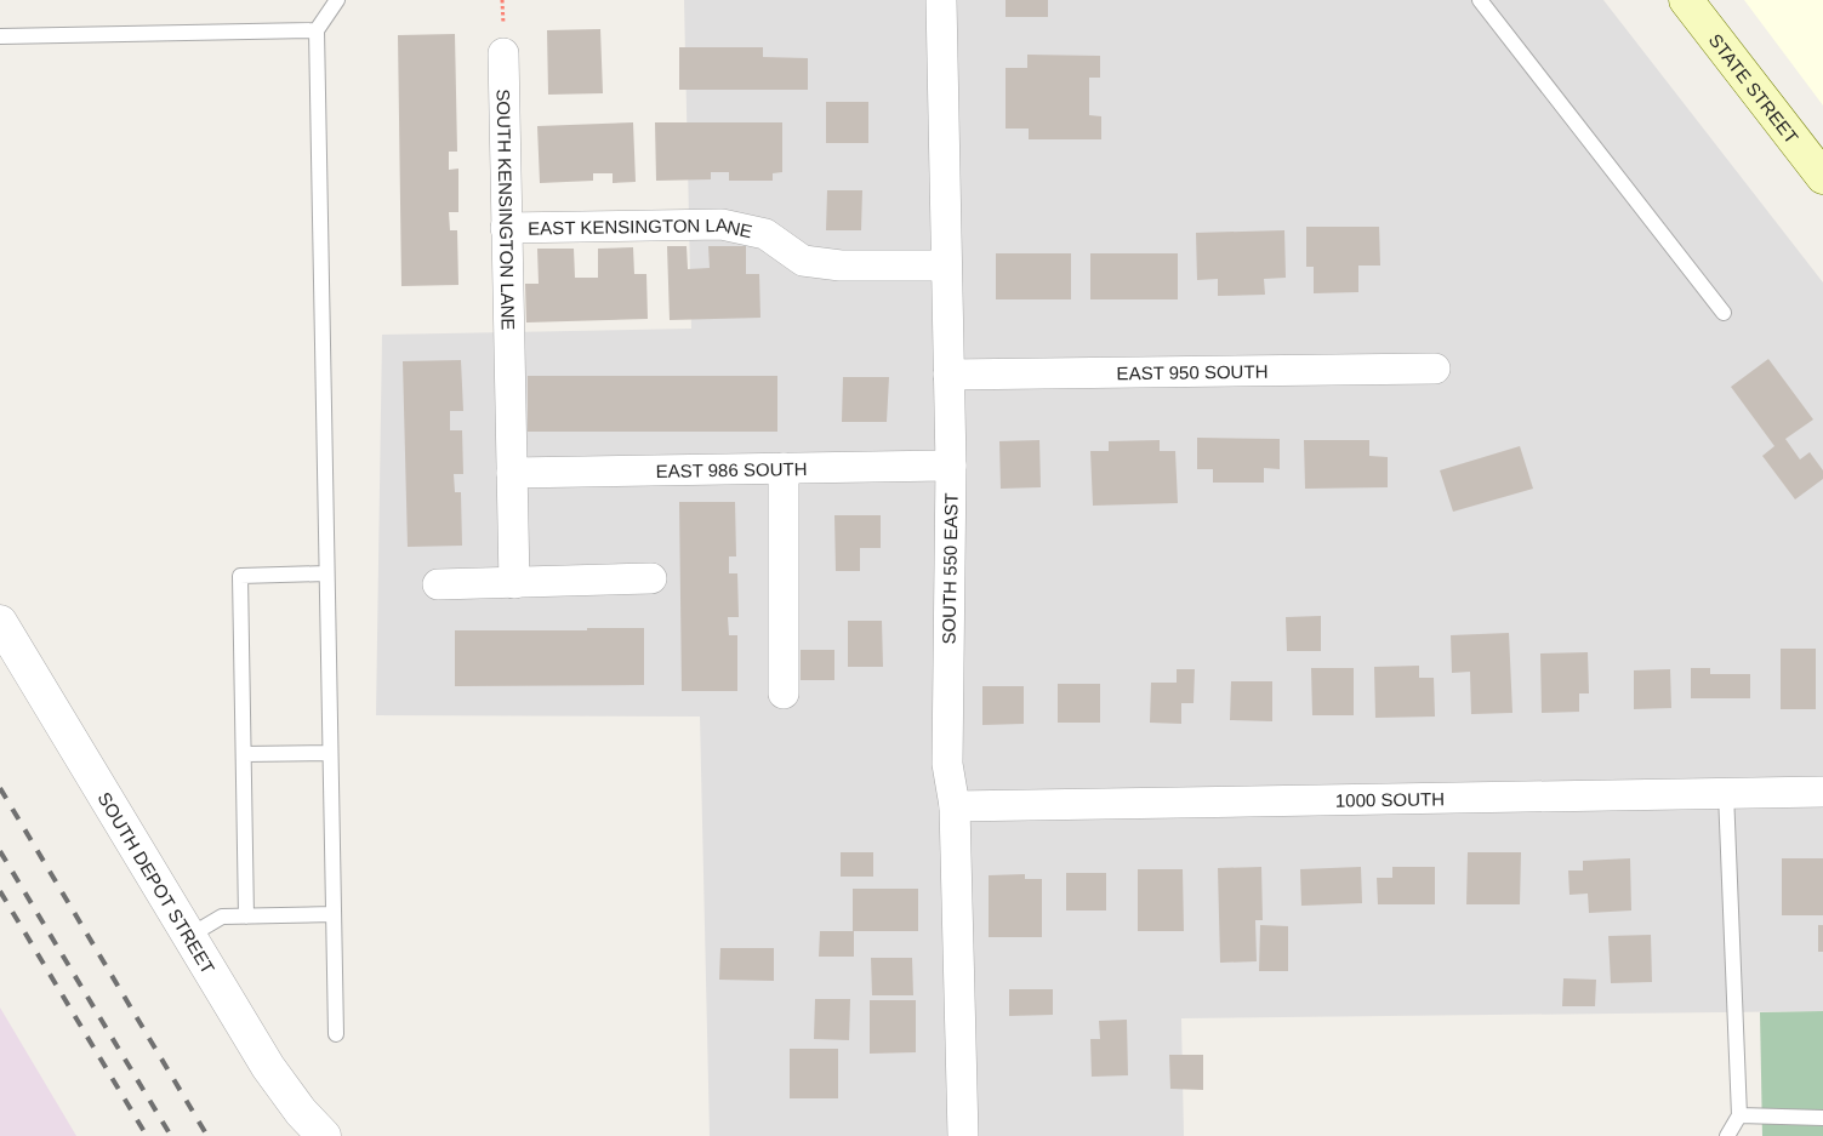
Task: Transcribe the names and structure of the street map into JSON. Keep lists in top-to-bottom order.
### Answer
{
  "streets": {
    "main road": ["STATE STREET"],
    "street": [
      "SOUTH KENSINGTON LANE",
      "EAST KENSINGTON LANE",
      "EAST 950 SOUTH",
      "EAST 986 SOUTH",
      "SOUTH 550 EAST",
      "1000 SOUTH",
      "SOUTH DEPOT STREET"
    ]
  },
  "crossings": [
    ["SOUTH KENSINGTON LANE", "EAST KENSINGTON LANE"],
    ["SOUTH KENSINGTON LANE", "EAST 986 SOUTH"],
    ["EAST KENSINGTON LANE", "SOUTH 550 EAST"],
    ["EAST 950 SOUTH", "SOUTH 550 EAST"],
    ["EAST 986 SOUTH", "SOUTH 550 EAST"],
    ["SOUTH 550 EAST", "1000 SOUTH"]
  ]
}
